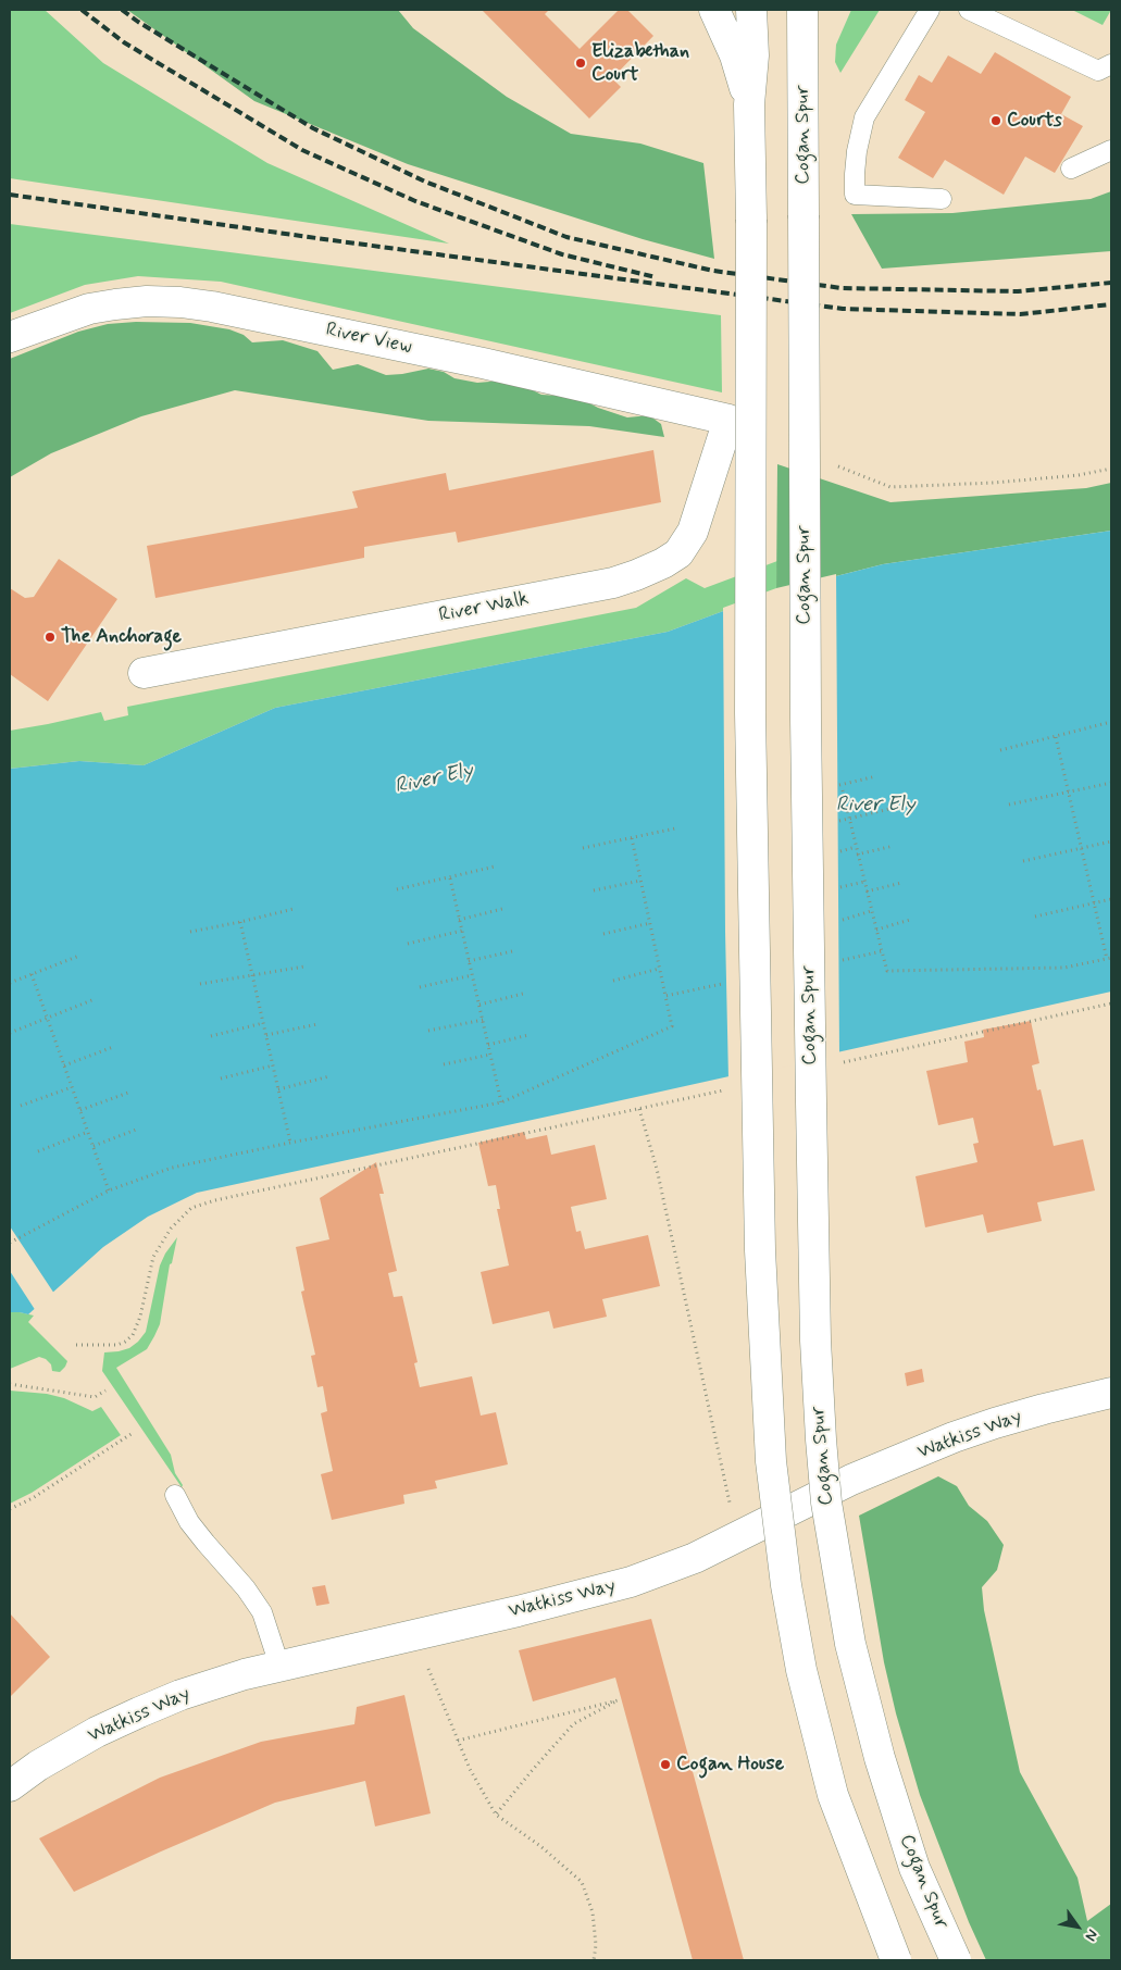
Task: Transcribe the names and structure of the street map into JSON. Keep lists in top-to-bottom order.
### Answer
{
  "streets": {
    "main road": [
      "Cogan Spur",
      "River View",
      "River Walk",
      "Watkiss Way"
    ]
  },
  "crossings": [
    ["River View", "River Walk"]
  ],
  "water": ["River Ely"],
  "places": [
    "Elizabethan Court",
    "Courts",
    "The Anchorage",
    "Cogan House"
  ],
  "north": "bottom right"
}
